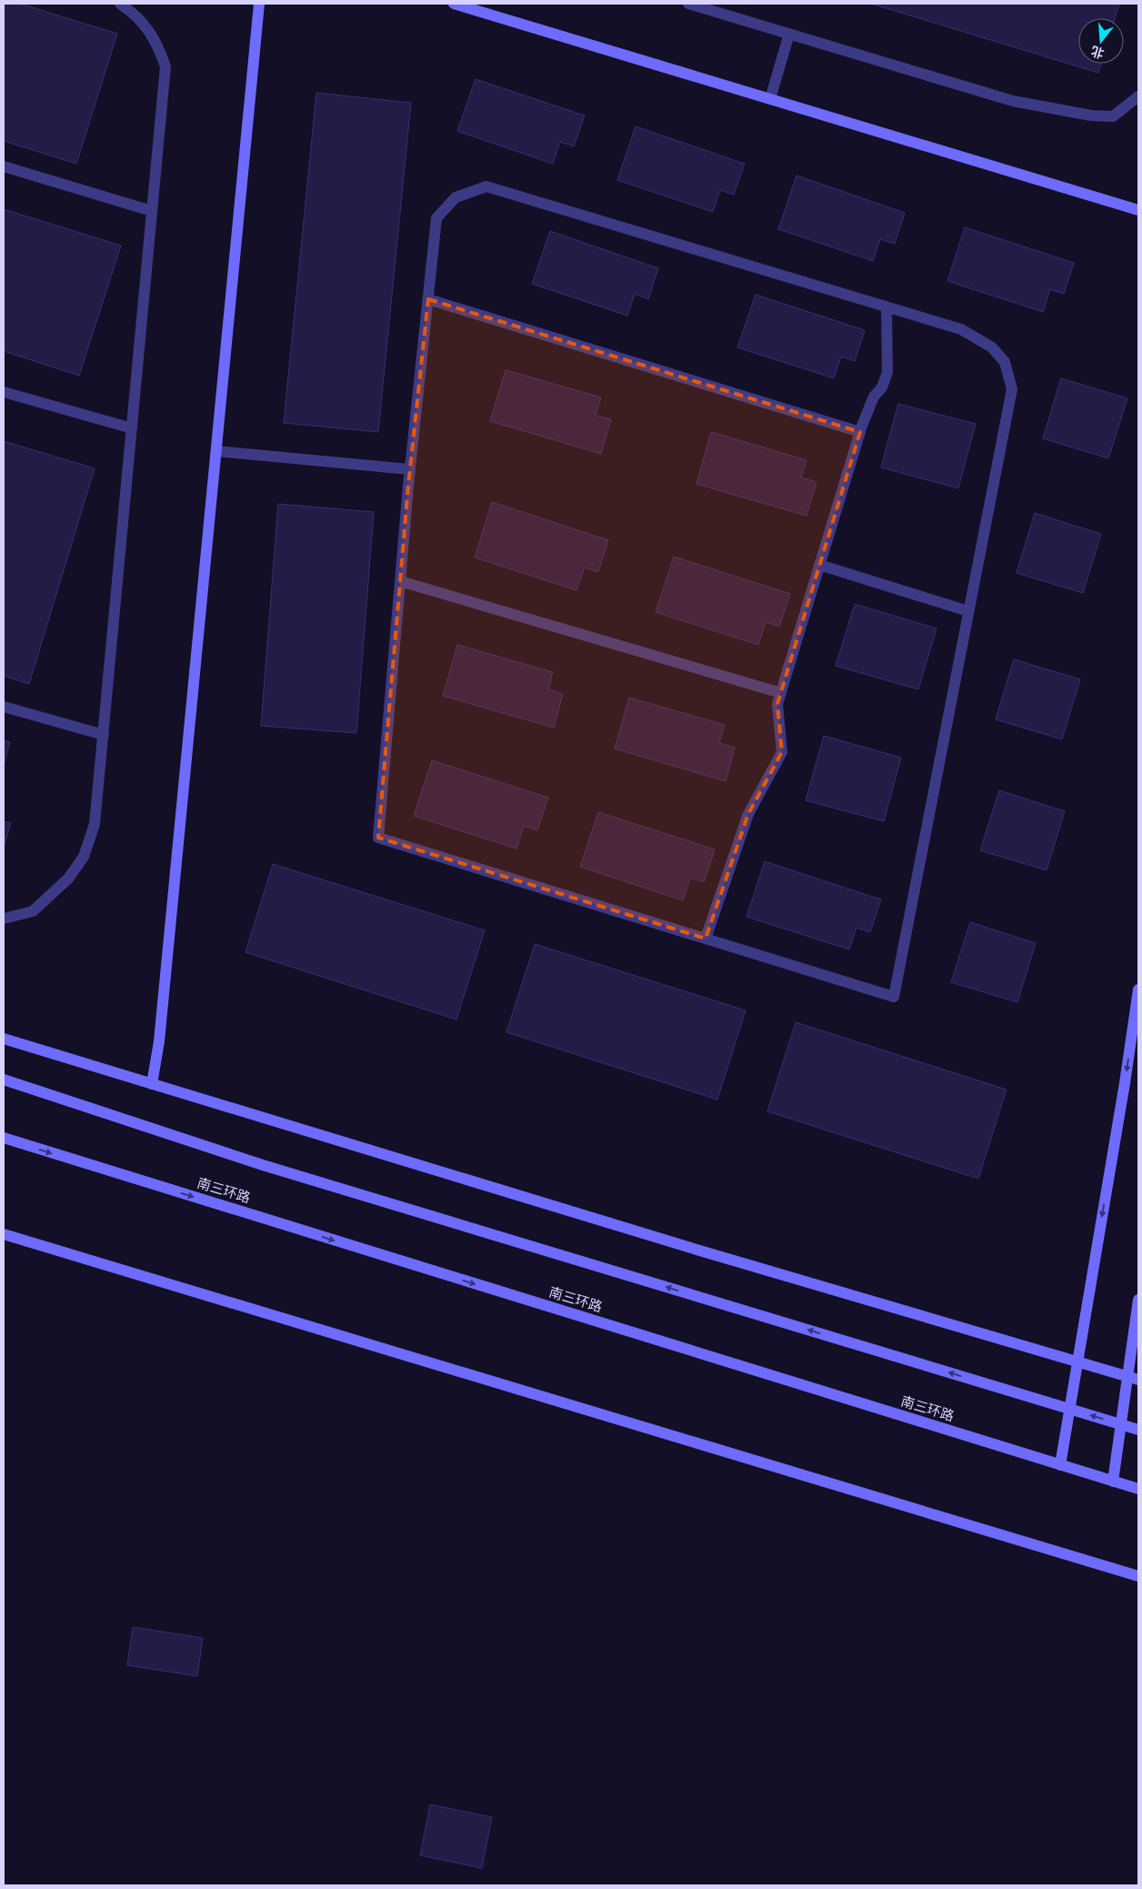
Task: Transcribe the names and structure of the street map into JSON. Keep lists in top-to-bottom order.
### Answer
{
  "streets": {
    "street": ["南三环路"]
  },
  "north": "bottom"
}
